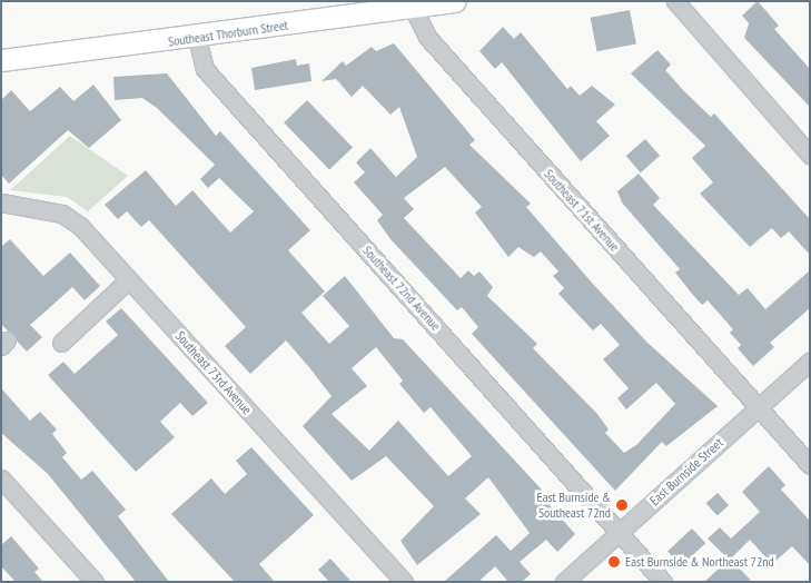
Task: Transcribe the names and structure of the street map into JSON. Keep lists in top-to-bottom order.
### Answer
{
  "streets": {
    "main road": ["Southeast Thorburn Street"],
    "street": [
      "Southeast 71st Avenue",
      "Southeast 72nd Avenue",
      "Southeast 73rd Avenue",
      "East Burnside Street"
    ]
  },
  "crossings": [
    ["Southeast Thorburn Street", "Southeast 71st Avenue"],
    ["Southeast Thorburn Street", "Southeast 72nd Avenue"],
    ["Southeast 71st Avenue", "East Burnside Street"],
    ["Southeast 72nd Avenue", "East Burnside Street"]
  ],
  "places": ["East Burnside & Southeast 72nd", "East Burnside & Northeast 72nd"]
}
